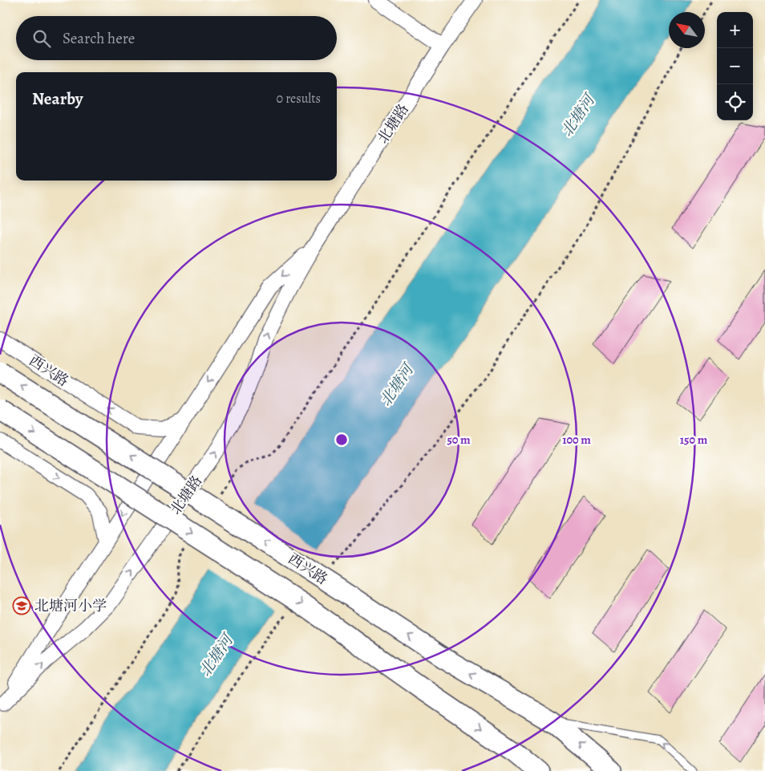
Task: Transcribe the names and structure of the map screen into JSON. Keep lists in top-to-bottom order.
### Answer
{
  "streets": {
    "main road": ["西兴路"],
    "street": ["北塘路"]
  },
  "crossings": [
    ["北塘路", "西兴路"]
  ],
  "one_way": ["西兴路"],
  "water": ["北塘河"],
  "places": {
    "school or university": ["北塘河小学"]
  },
  "north": "top left",
  "page": {
    "map_buttons": ["+", "−"],
    "search": "Search here",
    "heading": ["Nearby", "0 results"]
  },
  "rings": ["50 m", "100 m", "150 m"]
}
